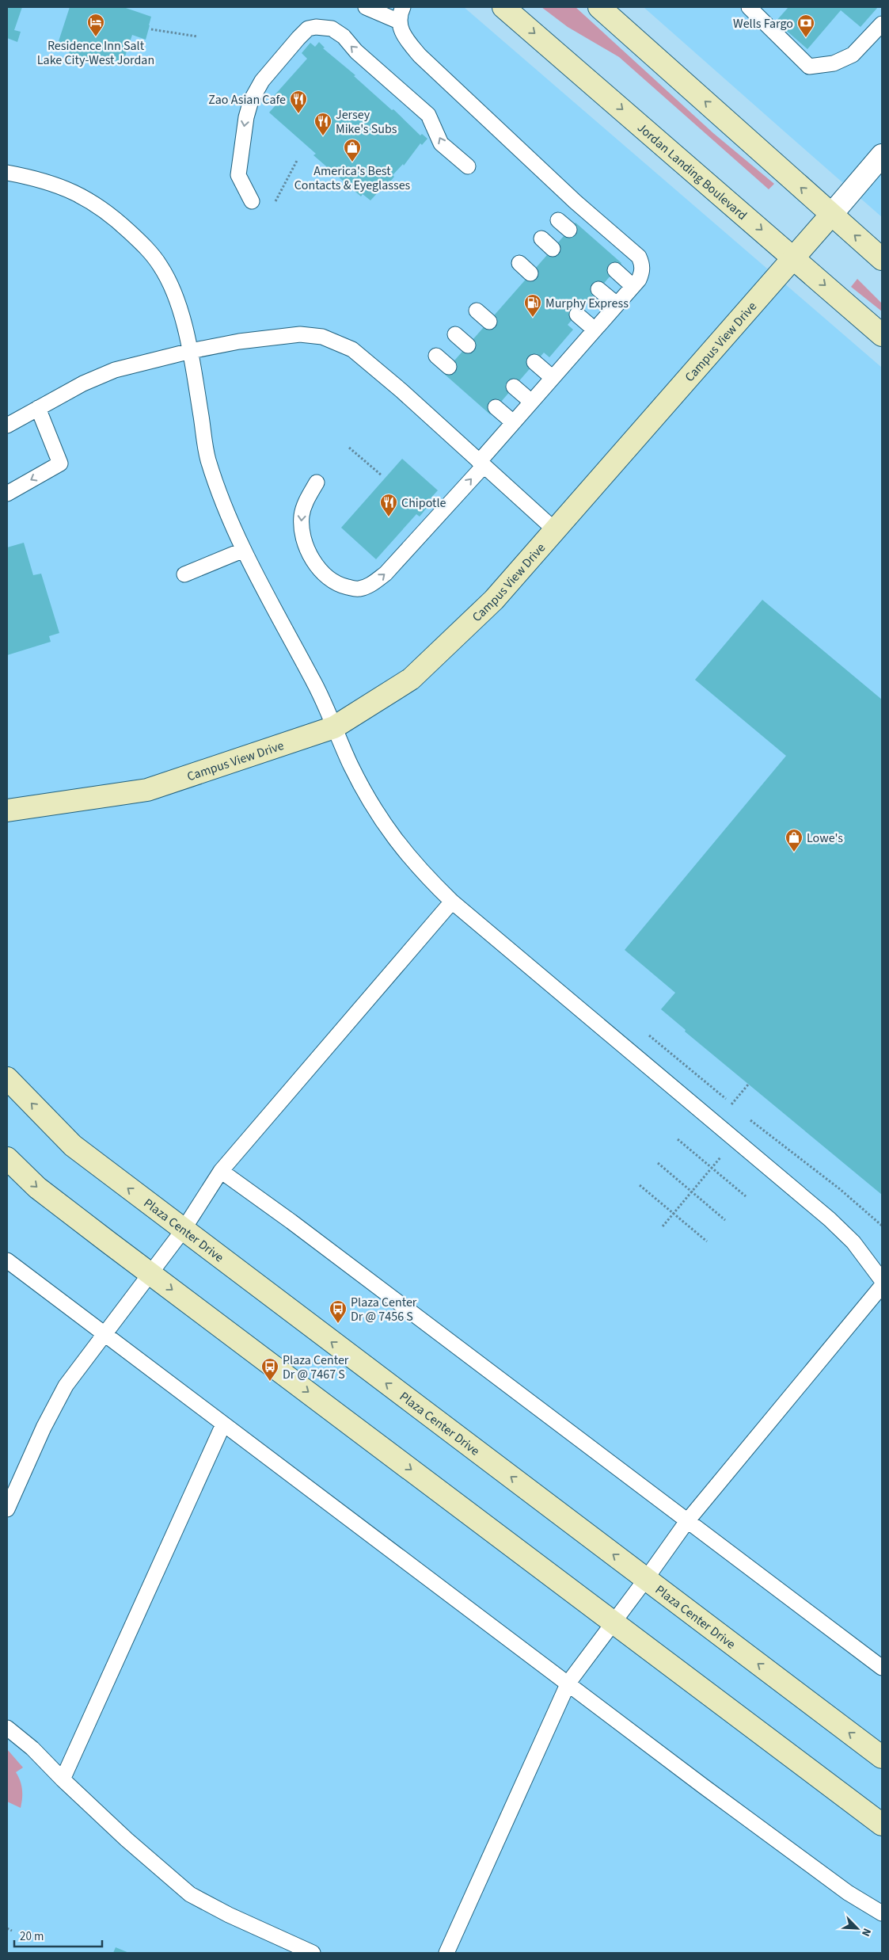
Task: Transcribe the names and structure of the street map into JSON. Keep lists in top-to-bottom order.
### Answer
{
  "streets": {
    "street": ["Jordan Landing Boulevard", "Campus View Drive", "Plaza Center Drive"]
  },
  "crossings": [
    ["Jordan Landing Boulevard", "Campus View Drive"]
  ],
  "places": {
    "hotel": ["Residence Inn Salt Lake City-West Jordan"],
    "bank": ["Wells Fargo"],
    "restaurant": ["Zao Asian Cafe", "Jersey Mike's Subs", "Chipotle"],
    "shop": ["America's Best Contacts & Eyeglasses", "Lowe's"],
    "fuel station": ["Murphy Express"],
    "bus stop": ["Plaza Center Dr @ 7456 S", "Plaza Center Dr @ 7467 S"]
  },
  "scale_bar": "20 m",
  "north": "bottom right"
}
